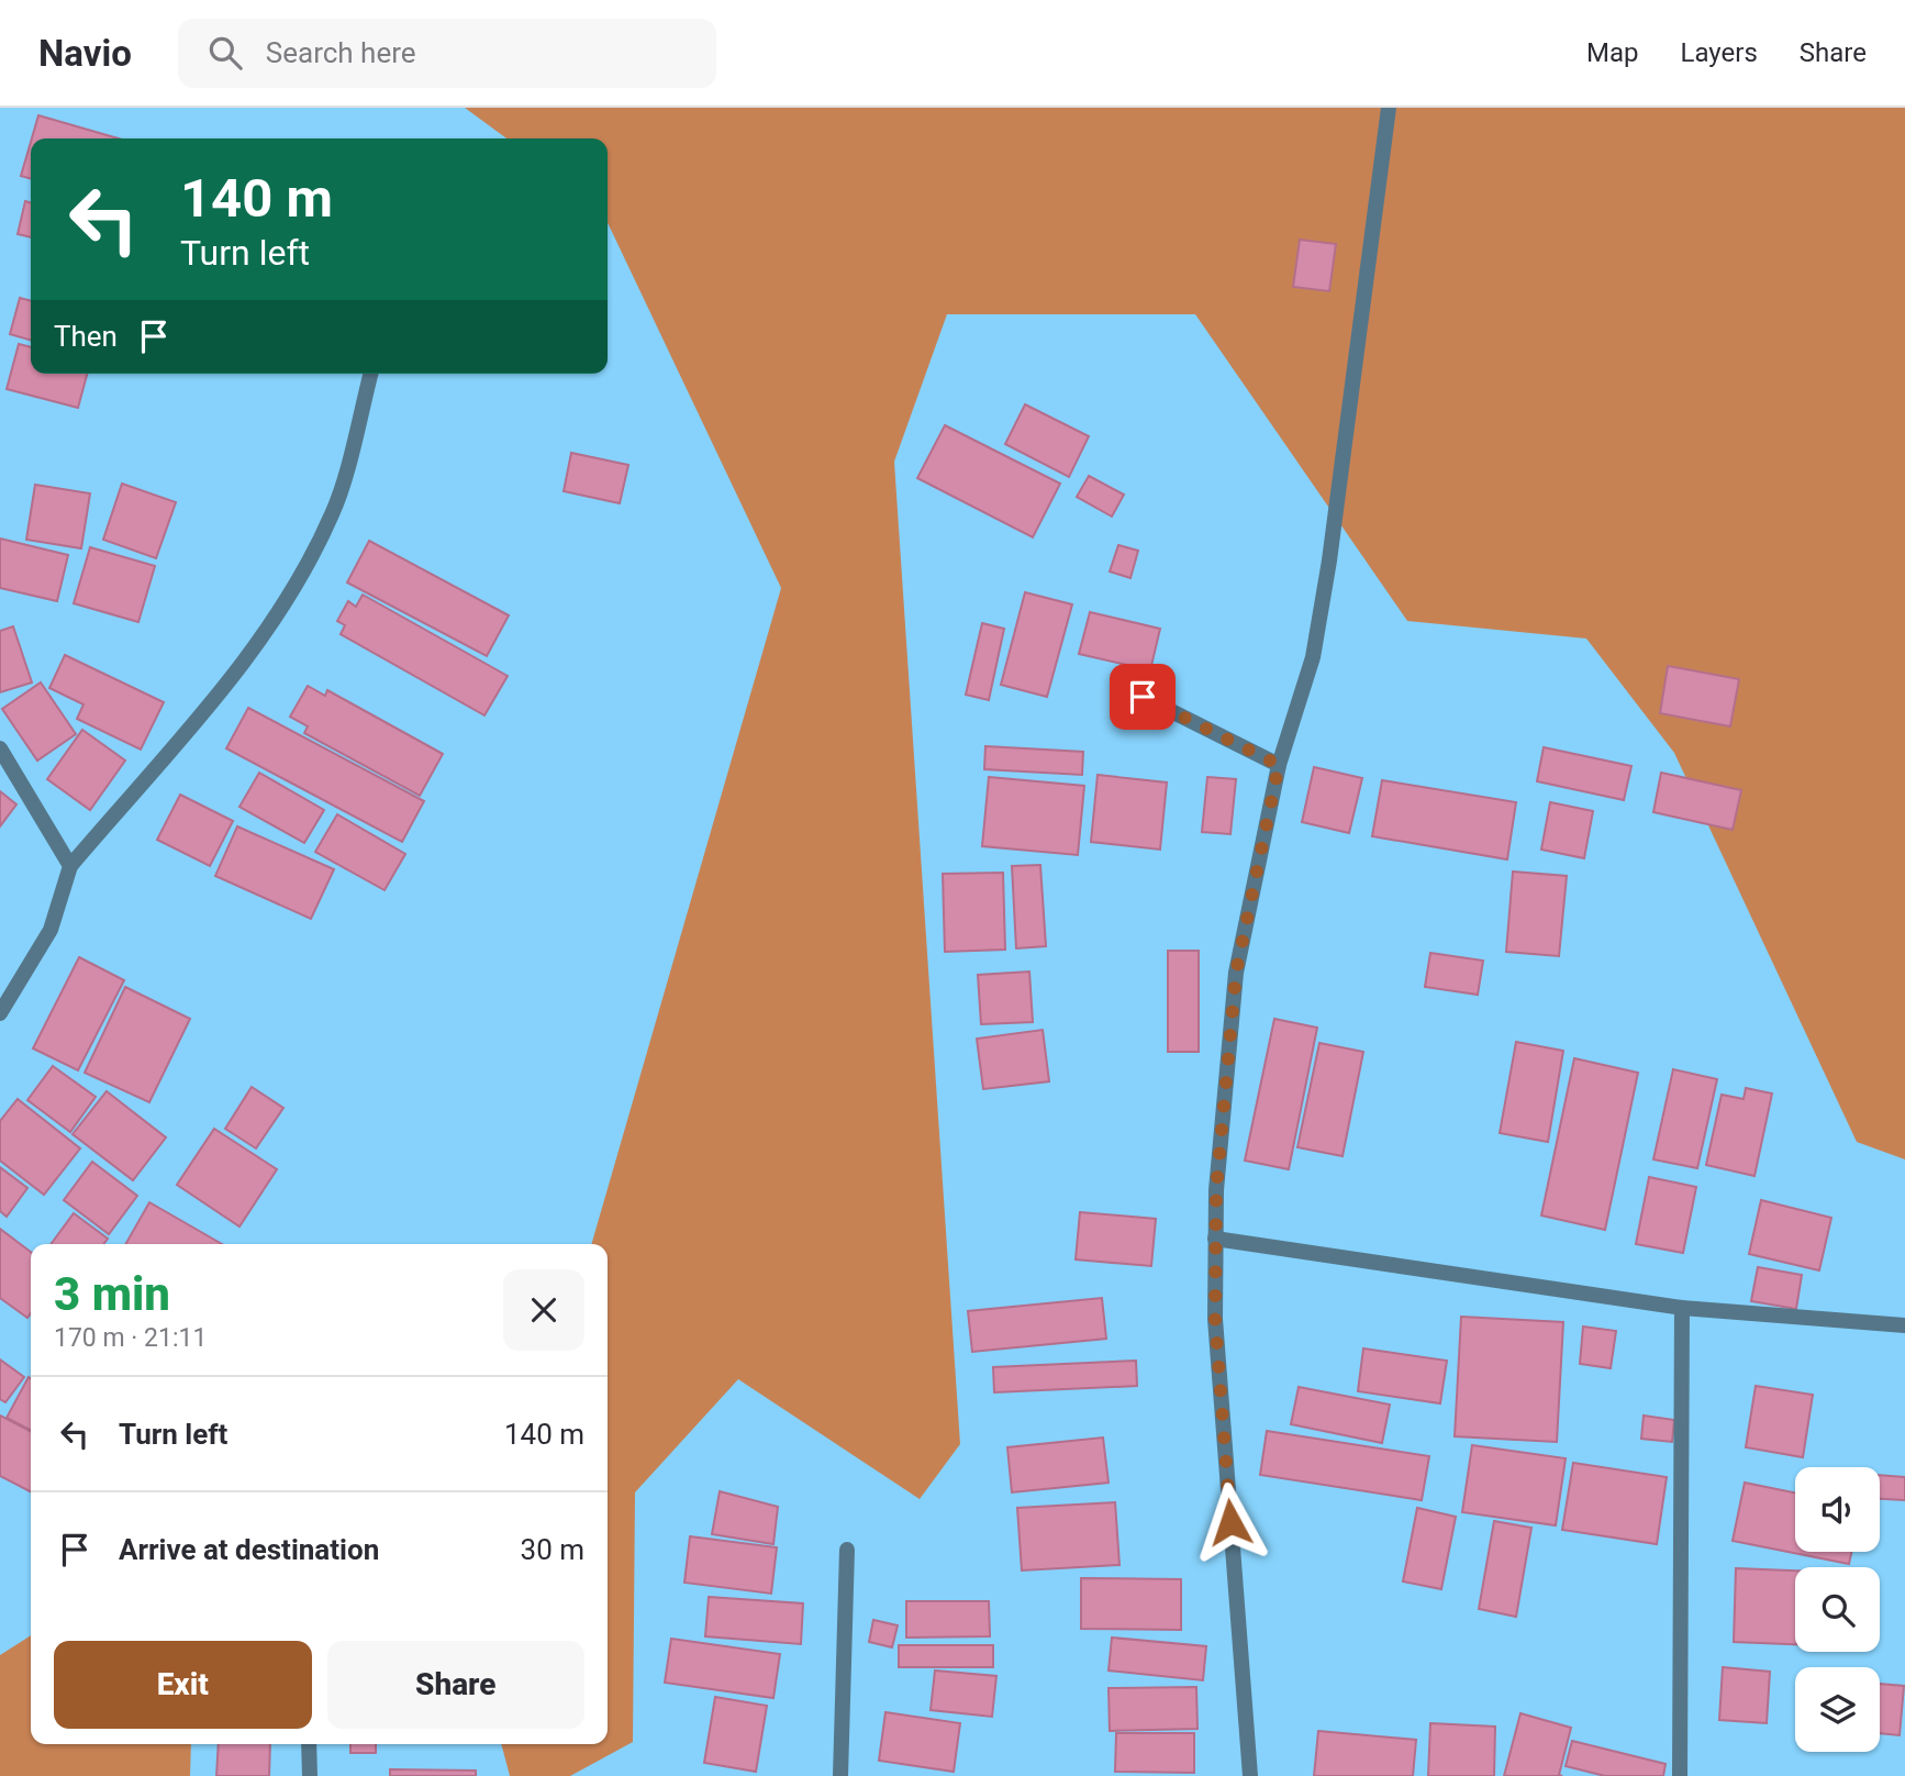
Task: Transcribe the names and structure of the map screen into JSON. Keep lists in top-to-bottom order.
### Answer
{
  "page": {
    "header": "Navio",
    "search": "Search here",
    "nav": ["Map", "Layers", "Share"],
    "turn": ["140 m", "Turn left"],
    "then": "Then",
    "heading": ["3 min", "170 m · 21:11"],
    "list": [
      {
        "name": "Turn left",
        "value": "140 m"
      },
      {
        "name": "Arrive at destination",
        "value": "30 m"
      }
    ],
    "buttons": ["Exit", "Share"]
  }
}
